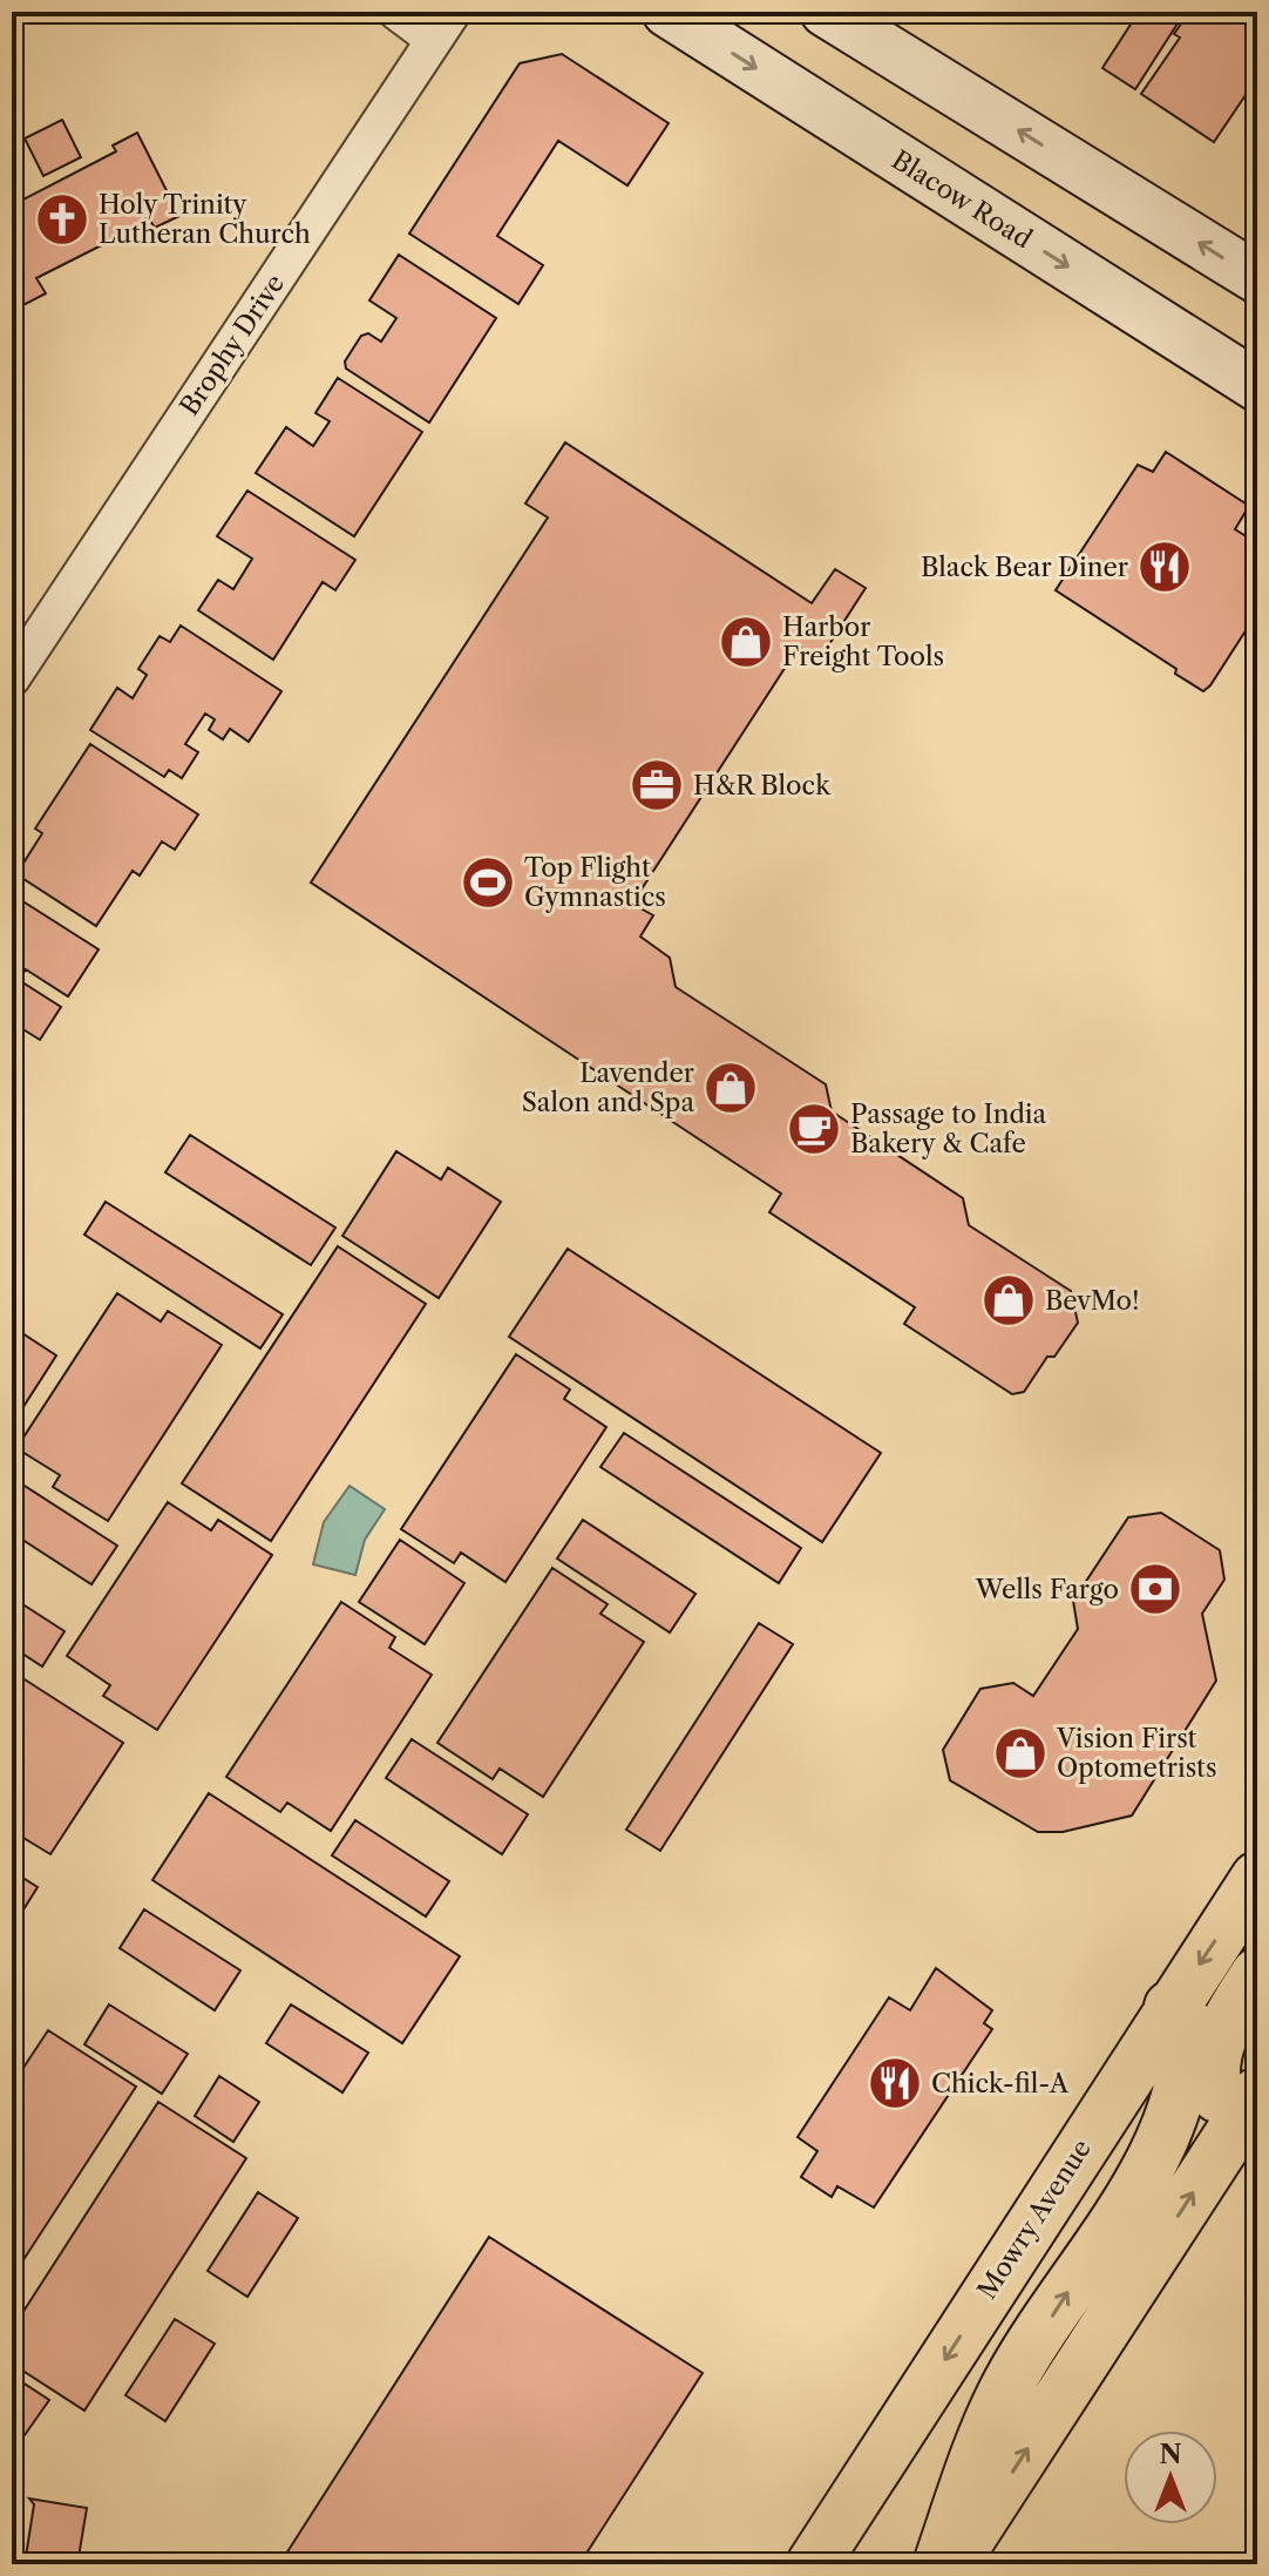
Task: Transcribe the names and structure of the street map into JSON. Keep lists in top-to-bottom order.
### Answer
{
  "streets": {
    "main road": ["Blacow Road", "Mowry Avenue"],
    "street": ["Brophy Drive"]
  },
  "places": {
    "church": ["Holy Trinity Lutheran Church"],
    "restaurant": ["Black Bear Diner", "Chick-fil-A"],
    "shop": [
      "Harbor Freight Tools",
      "Lavender Salon and Spa",
      "BevMo!",
      "Vision First Optometrists"
    ],
    "office": ["H&R Block"],
    "sports": ["Top Flight Gymnastics"],
    "cafe": ["Passage to India Bakery & Cafe"],
    "bank": ["Wells Fargo"]
  },
  "north": "top"
}
